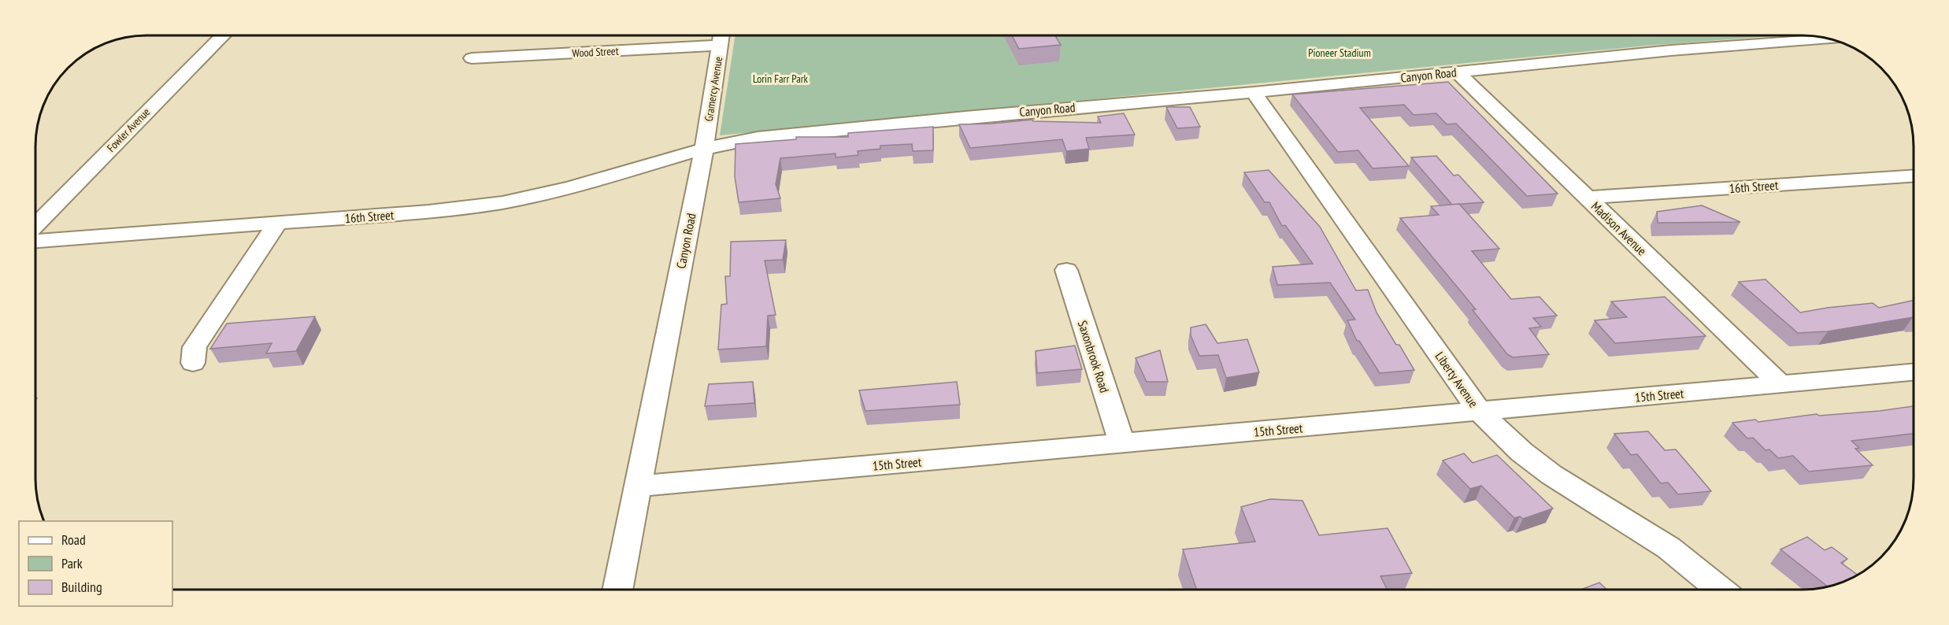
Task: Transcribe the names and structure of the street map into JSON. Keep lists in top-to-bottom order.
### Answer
{
  "streets": {
    "street": [
      "Wood Street",
      "Canyon Road",
      "Gramercy Avenue",
      "Fowler Avenue",
      "16th Street",
      "Madison Avenue",
      "Saxonbrook Road",
      "Liberty Avenue",
      "15th Street"
    ]
  },
  "crossings": [
    ["Wood Street", "Gramercy Avenue"],
    ["Canyon Road", "Gramercy Avenue"],
    ["Canyon Road", "16th Street"],
    ["Canyon Road", "Madison Avenue"],
    ["Canyon Road", "Liberty Avenue"],
    ["Canyon Road", "15th Street"],
    ["Gramercy Avenue", "16th Street"],
    ["16th Street", "Madison Avenue"],
    ["Madison Avenue", "15th Street"],
    ["Saxonbrook Road", "15th Street"],
    ["Liberty Avenue", "15th Street"]
  ],
  "parks": ["Pioneer Stadium", "Lorin Farr Park"],
  "legend": ["Road", "Park", "Building"]
}
